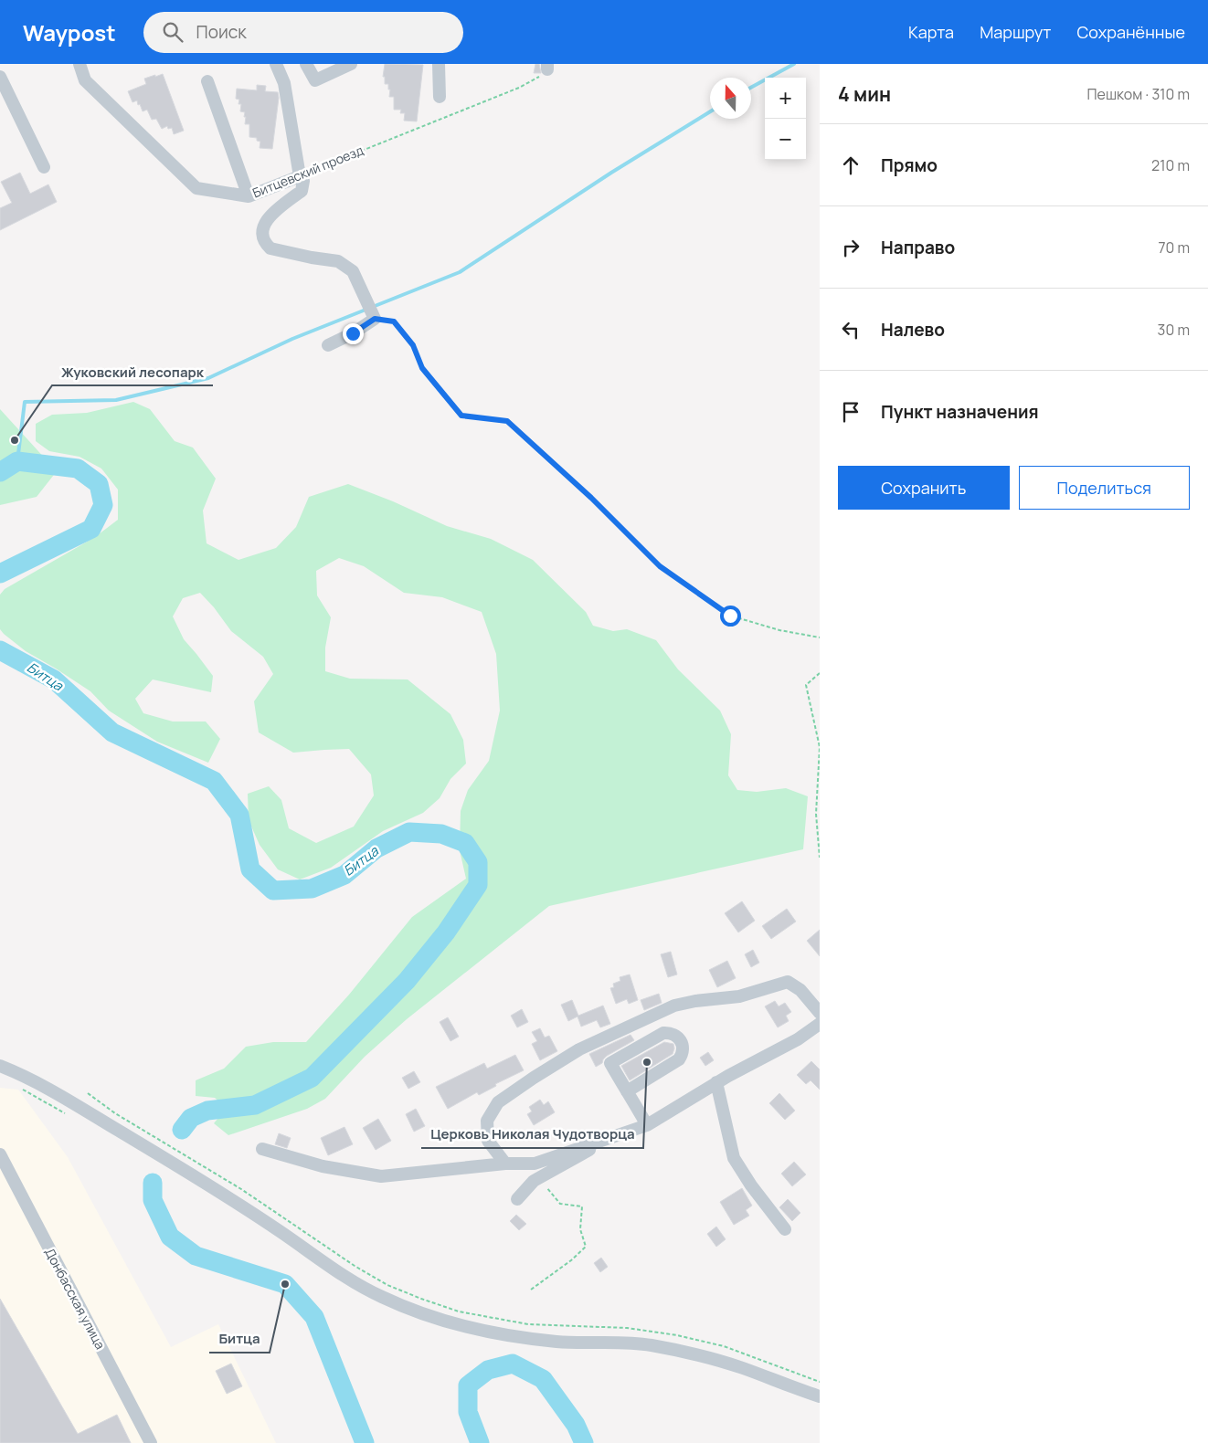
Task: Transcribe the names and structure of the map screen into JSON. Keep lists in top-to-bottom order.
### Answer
{
  "streets": {
    "street": ["Битцевский проезд", "Донбасская улица"]
  },
  "water": ["Битца"],
  "places": ["Жуковский лесопарк", "Церковь Николая Чудотворца", "Битца"],
  "north": "top",
  "page": {
    "header": "Waypost",
    "search": "Поиск",
    "nav": ["Карта", "Маршрут", "Сохранённые"],
    "heading": ["4 мин", "Пешком · 310 m"],
    "map_buttons": ["+", "−"],
    "list": [
      ["Прямо", "210 m"],
      ["Направо", "70 m"],
      ["Налево", "30 m"],
      "Пункт назначения"
    ],
    "buttons": ["Сохранить", "Поделиться"]
  }
}
